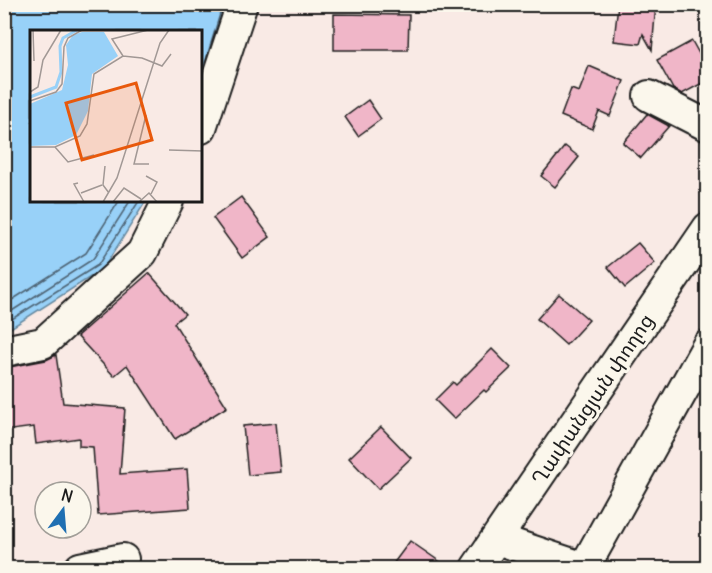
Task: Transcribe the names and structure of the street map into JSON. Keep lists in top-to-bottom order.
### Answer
{
  "streets": {
    "street": ["Ղափանցյան փողոց"]
  },
  "north": "top"
}
